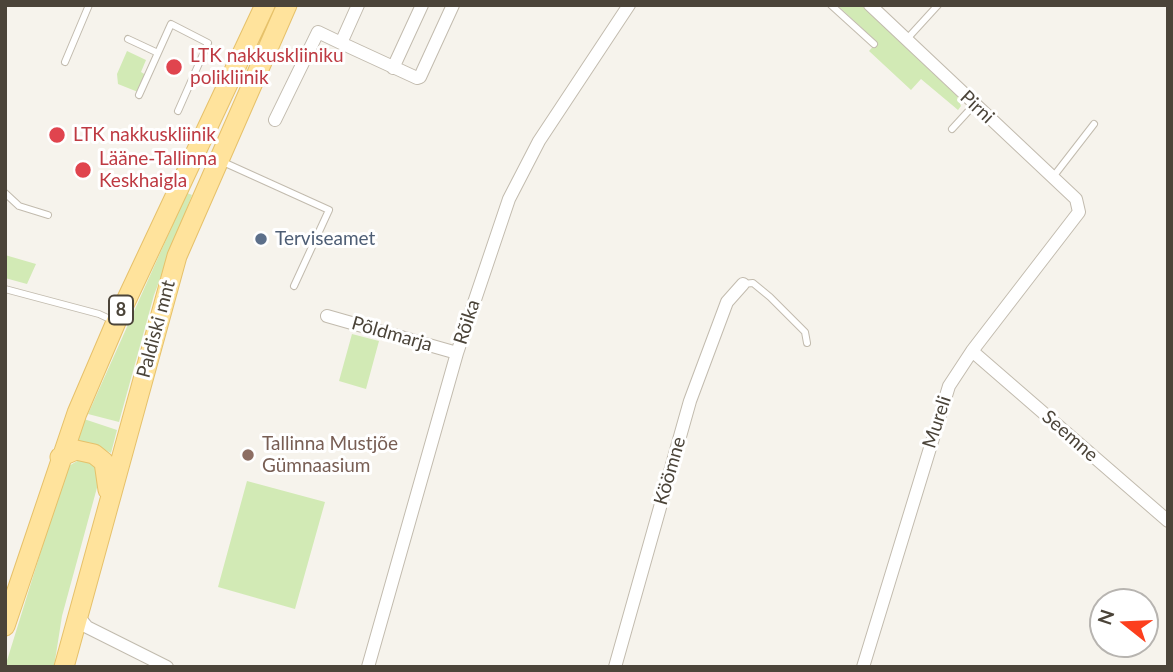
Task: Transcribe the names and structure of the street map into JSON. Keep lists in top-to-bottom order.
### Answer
{
  "streets": {
    "main road": ["8", "Paldiski mnt"],
    "street": [
      "Pirni",
      "Rõika",
      "Põldmarja",
      "Mureli",
      "Seemne",
      "Köömne"
    ]
  },
  "crossings": [
    ["Pirni", "Mureli"],
    ["Rõika", "Põldmarja"],
    ["Mureli", "Seemne"]
  ],
  "places": [
    "LTK nakkuskliiniku polikliinik",
    "LTK nakkuskliinik",
    "Lääne-Tallinna Keskhaigla",
    "Terviseamet",
    "Tallinna Mustjõe Gümnaasium"
  ],
  "north": "left"
}
